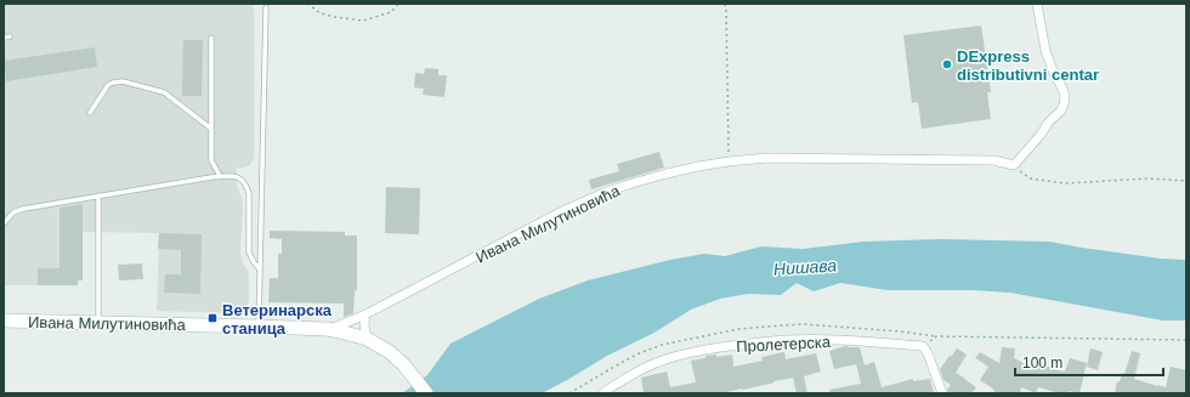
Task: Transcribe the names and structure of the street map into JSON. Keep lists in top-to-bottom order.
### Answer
{
  "streets": {
    "street": ["Ивана Милутиновића", "Пролетерска"]
  },
  "water": ["Нишава"],
  "places": {
    "other": ["DExpress distributivni centar"],
    "transit": ["Ветеринарска станица"]
  },
  "scale_bar": "100 m"
}
